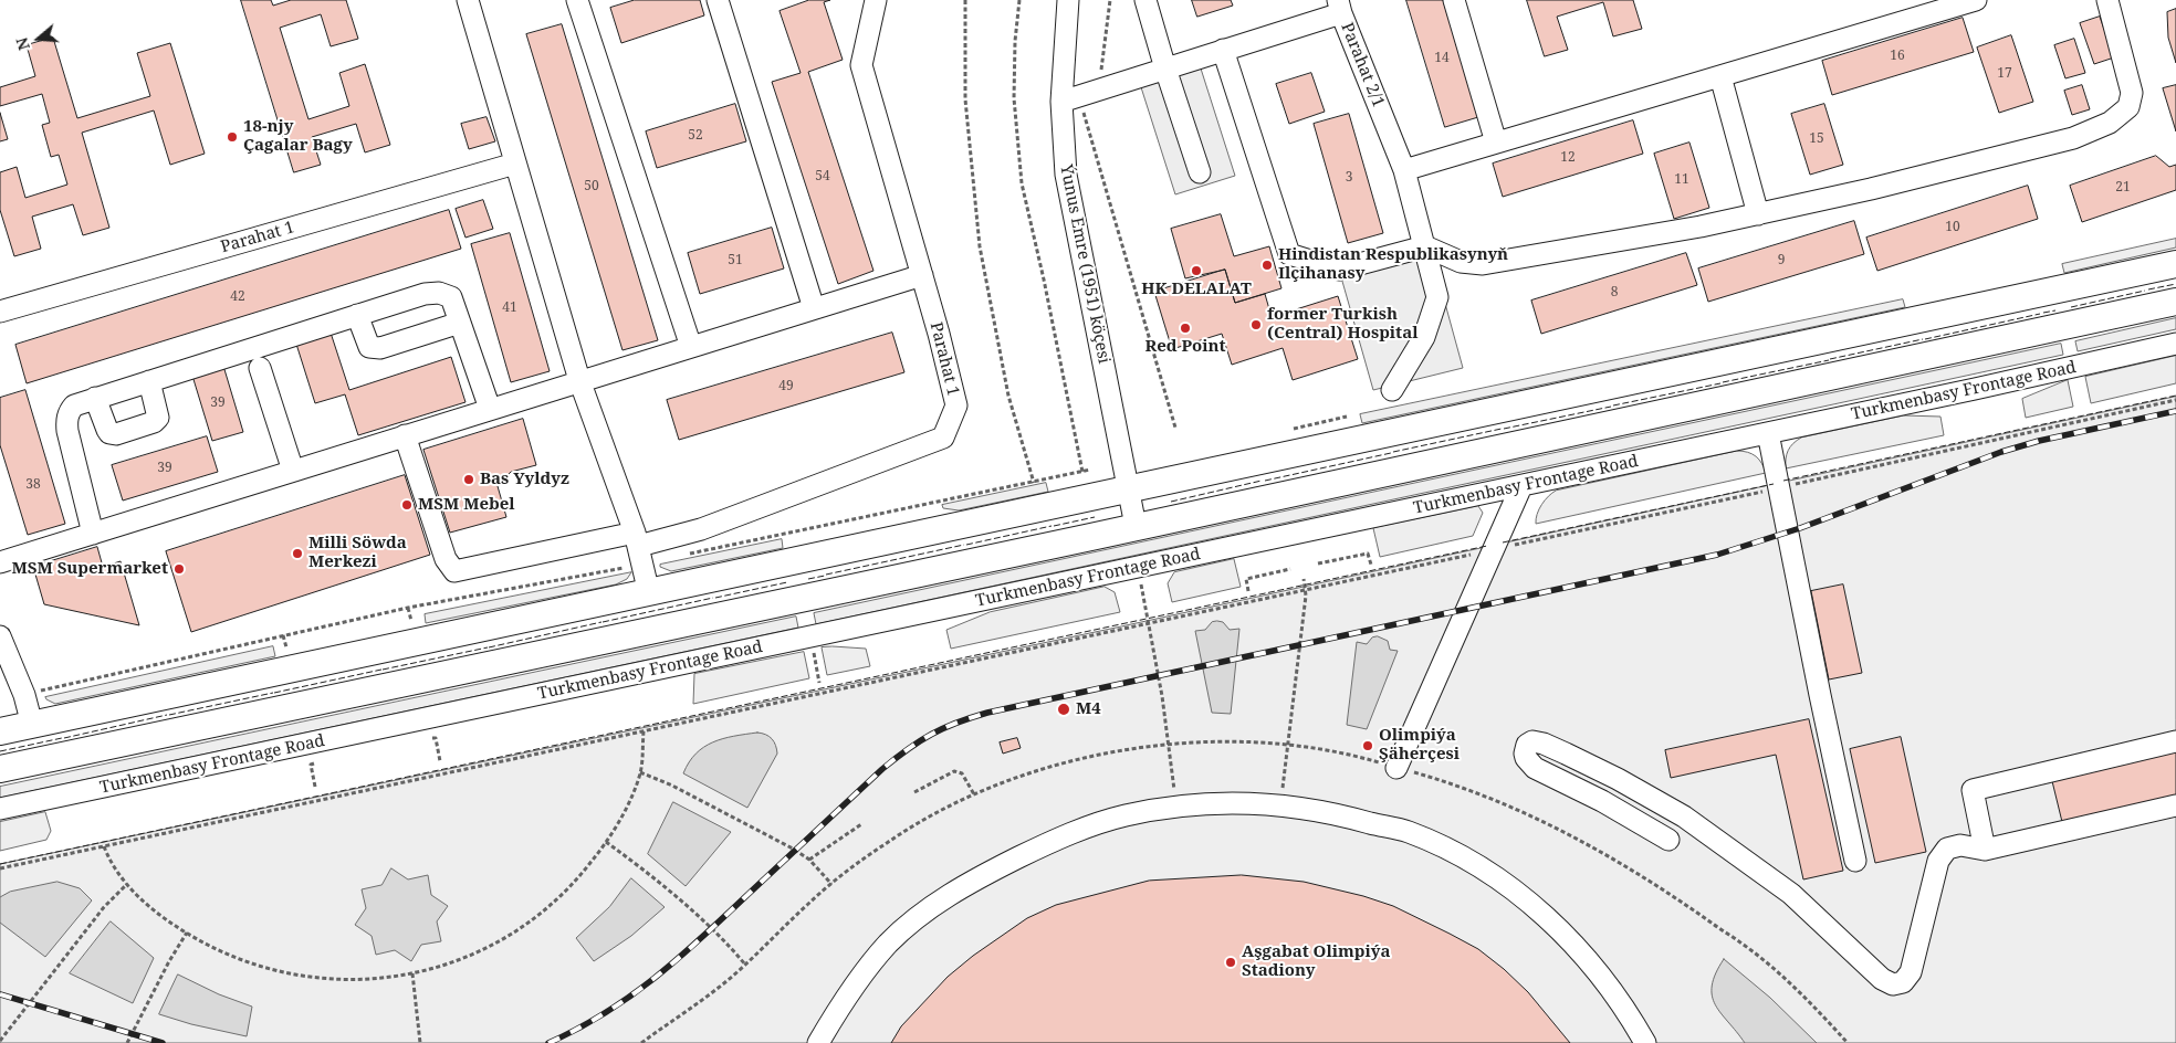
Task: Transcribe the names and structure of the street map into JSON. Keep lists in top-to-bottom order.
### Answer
{
  "streets": {
    "street": [
      "Parahat 2/1",
      "Parahat 1",
      "Ýunus Emre (1951) köçesi",
      "Turkmenbasy Frontage Road"
    ]
  },
  "crossings": [
    ["Parahat 2/1", "Ýunus Emre (1951) köçesi"]
  ],
  "places": [
    "18-njy Çagalar Bagy",
    "Hindistan Respublikasynyň Ilçihanasy",
    "HK DELALAT",
    "former Turkish (Central) Hospital",
    "Red Point",
    "Bas Yyldyz",
    "MSM Mebel",
    "Milli Söwda Merkezi",
    "MSM Supermarket",
    "M4",
    "Olimpiýa Şäherçesi",
    "Aşgabat Olimpiýa Stadiony"
  ],
  "house_numbers": [
    "16",
    "14",
    "17",
    "52",
    "15",
    "12",
    "54",
    "3",
    "11",
    "50",
    "21",
    "10",
    "51",
    "9",
    "8",
    "42",
    "41",
    "49",
    "39",
    "39",
    "38"
  ],
  "north": "left"
}
